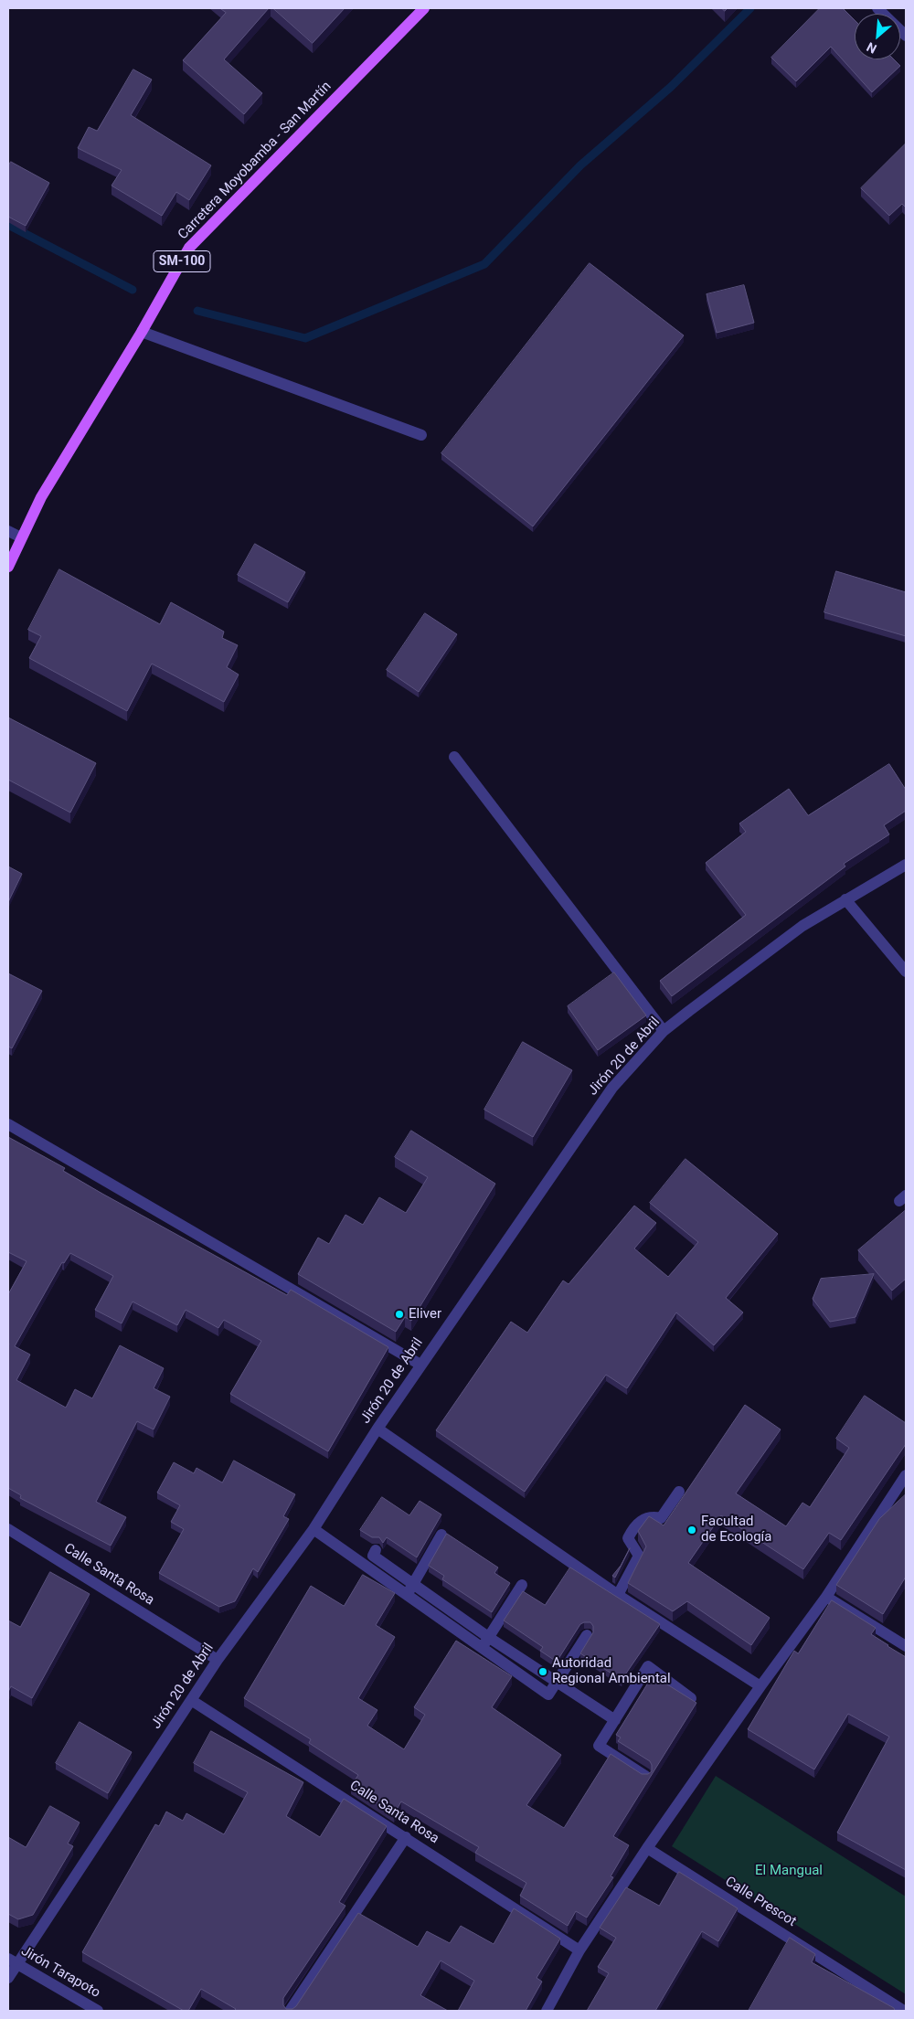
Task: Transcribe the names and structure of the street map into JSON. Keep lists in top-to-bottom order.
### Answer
{
  "streets": {
    "main road": ["Carretera Moyobamba - San Martín", "SM-100"],
    "street": [
      "Jirón 20 de Abril",
      "Calle Santa Rosa",
      "Calle Prescot",
      "Jirón Tarapoto"
    ]
  },
  "crossings": [
    ["Jirón 20 de Abril", "Calle Santa Rosa"],
    ["Jirón 20 de Abril", "Jirón Tarapoto"]
  ],
  "parks": ["El Mangual"],
  "places": ["Eliver", "Facultad de Ecología", "Autoridad Regional Ambiental"],
  "north": "bottom left"
}
